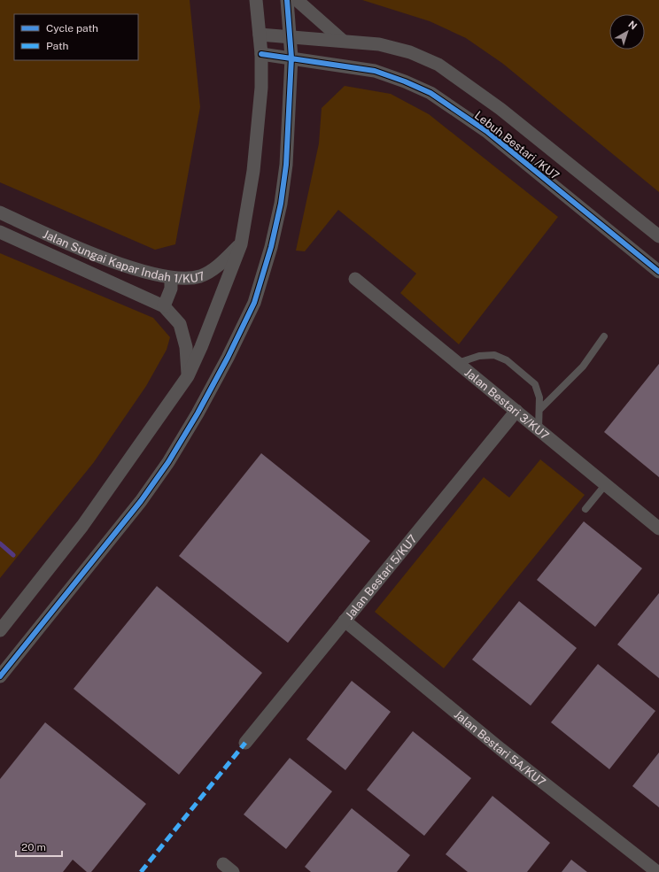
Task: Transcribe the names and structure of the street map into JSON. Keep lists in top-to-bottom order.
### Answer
{
  "streets": {
    "street": [
      "Lebuh Bestari /KU7",
      "Jalan Sungai Kapar Indah 1/KU7",
      "Jalan Bestari 3/KU7",
      "Jalan Bestari 5/KU7",
      "Jalan Bestari 5A/KU7"
    ]
  },
  "crossings": [
    ["Jalan Bestari 3/KU7", "Jalan Bestari 5/KU7"],
    ["Jalan Bestari 5/KU7", "Jalan Bestari 5A/KU7"]
  ],
  "legend": ["Cycle path", "Path"],
  "scale_bar": "20 m",
  "north": "top right"
}
